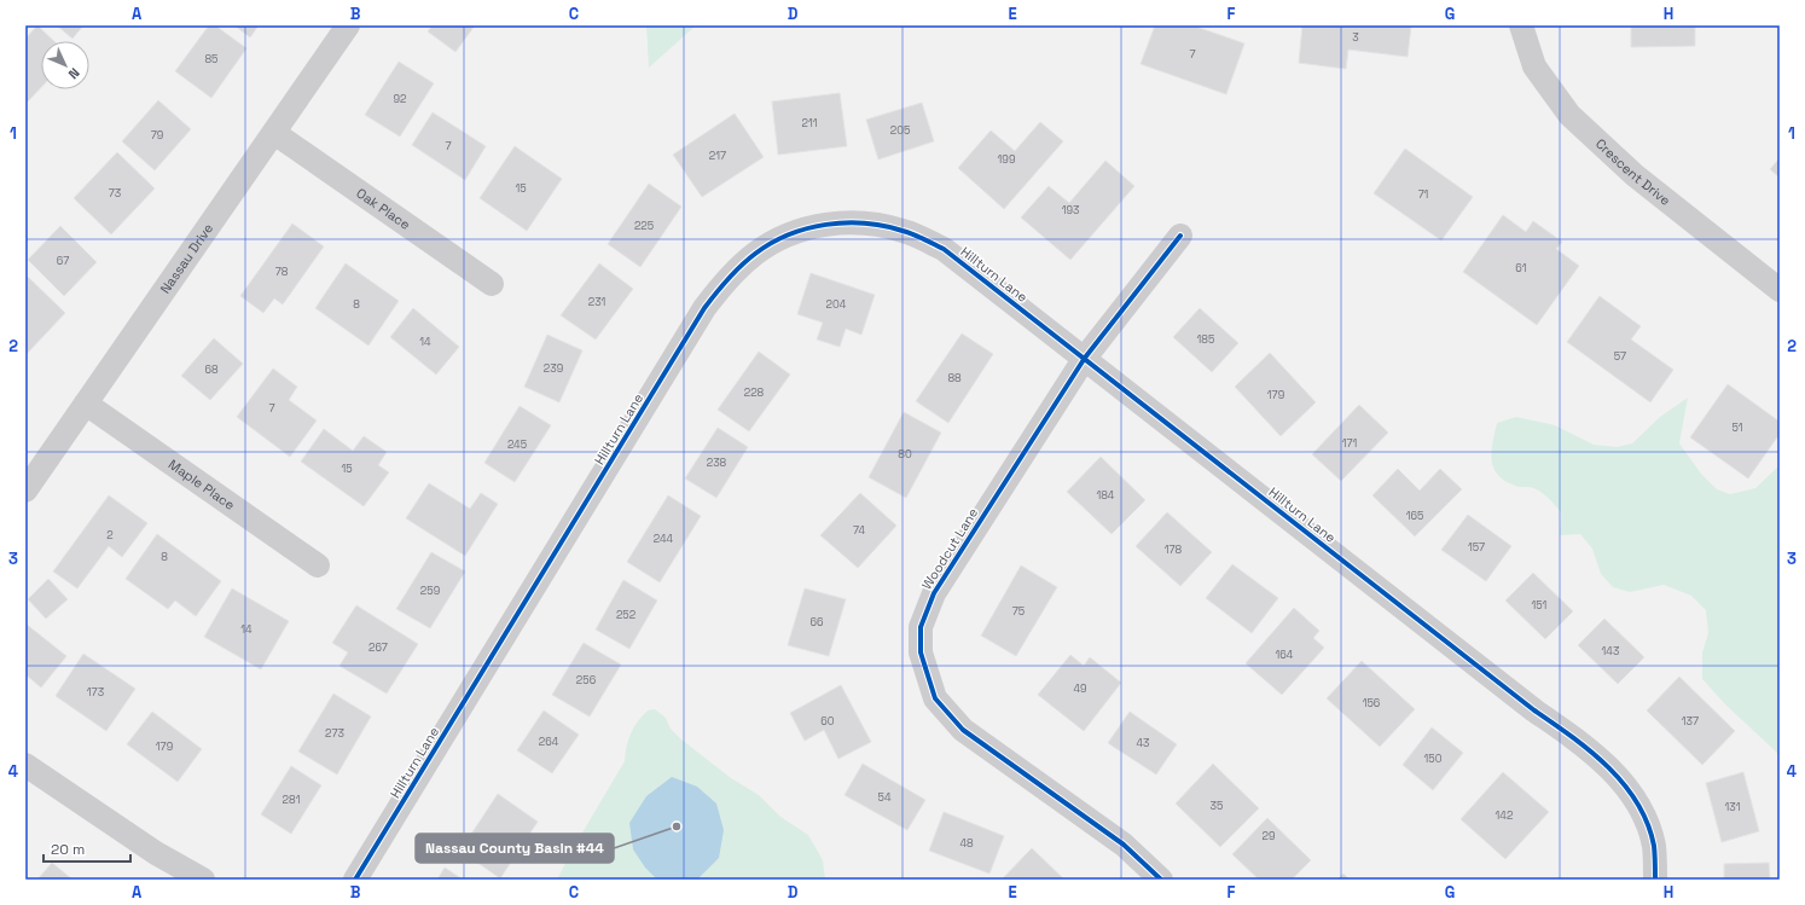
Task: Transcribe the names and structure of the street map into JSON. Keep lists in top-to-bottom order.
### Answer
{
  "streets": {
    "street": [
      "Crescent Drive",
      "Oak Place",
      "Nassau Drive",
      "Hillturn Lane",
      "Maple Place",
      "Woodcut Lane"
    ]
  },
  "crossings": [
    ["Oak Place", "Nassau Drive"],
    ["Nassau Drive", "Maple Place"],
    ["Hillturn Lane", "Woodcut Lane"]
  ],
  "places": ["Nassau County Basin #44"],
  "house_numbers": [
    "3",
    "7",
    "85",
    "92",
    "211",
    "205",
    "79",
    "7",
    "217",
    "199",
    "15",
    "73",
    "71",
    "193",
    "225",
    "67",
    "61",
    "78",
    "231",
    "8",
    "204",
    "185",
    "14",
    "57",
    "239",
    "68",
    "88",
    "228",
    "179",
    "7",
    "51",
    "171",
    "245",
    "80",
    "238",
    "15",
    "184",
    "165",
    "74",
    "2",
    "244",
    "157",
    "178",
    "8",
    "259",
    "151",
    "75",
    "252",
    "66",
    "14",
    "267",
    "143",
    "164",
    "256",
    "49",
    "173",
    "156",
    "60",
    "137",
    "273",
    "264",
    "43",
    "179",
    "150",
    "54",
    "281",
    "35",
    "131",
    "142",
    "29",
    "48"
  ],
  "scale_bar": "20 m",
  "north": "bottom right",
  "grid": {
    "columns": [
      "A",
      "B",
      "C",
      "D",
      "E",
      "F",
      "G",
      "H"
    ],
    "rows": [
      "1",
      "2",
      "3",
      "4"
    ]
  }
}
